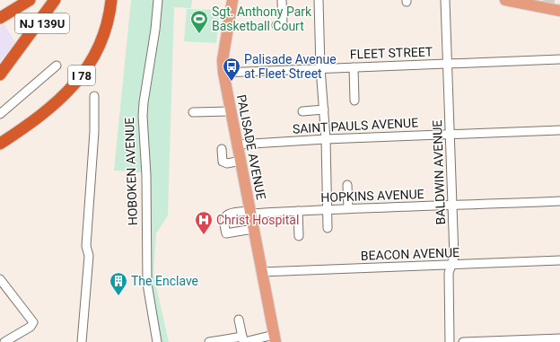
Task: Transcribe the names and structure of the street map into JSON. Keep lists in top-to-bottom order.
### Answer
{
  "streets": {
    "highway": ["NJ 139U", "I 78"],
    "main road": ["PALISADE AVENUE"],
    "street": [
      "FLEET STREET",
      "SAINT PAULS AVENUE",
      "HOBOKEN AVENUE",
      "BALDWIN AVENUE",
      "HOPKINS AVENUE",
      "BEACON AVENUE"
    ]
  },
  "crossings": [
    ["FLEET STREET", "PALISADE AVENUE"],
    ["FLEET STREET", "BALDWIN AVENUE"],
    ["SAINT PAULS AVENUE", "PALISADE AVENUE"],
    ["SAINT PAULS AVENUE", "BALDWIN AVENUE"],
    ["PALISADE AVENUE", "HOPKINS AVENUE"],
    ["PALISADE AVENUE", "BEACON AVENUE"],
    ["BALDWIN AVENUE", "HOPKINS AVENUE"],
    ["BALDWIN AVENUE", "BEACON AVENUE"]
  ],
  "places": {
    "sports": ["Sgt. Anthony Park Basketball Court"],
    "bus stop": ["Palisade Avenue at Fleet Street"],
    "hospital": ["Christ Hospital"],
    "building": ["The Enclave"]
  }
}
